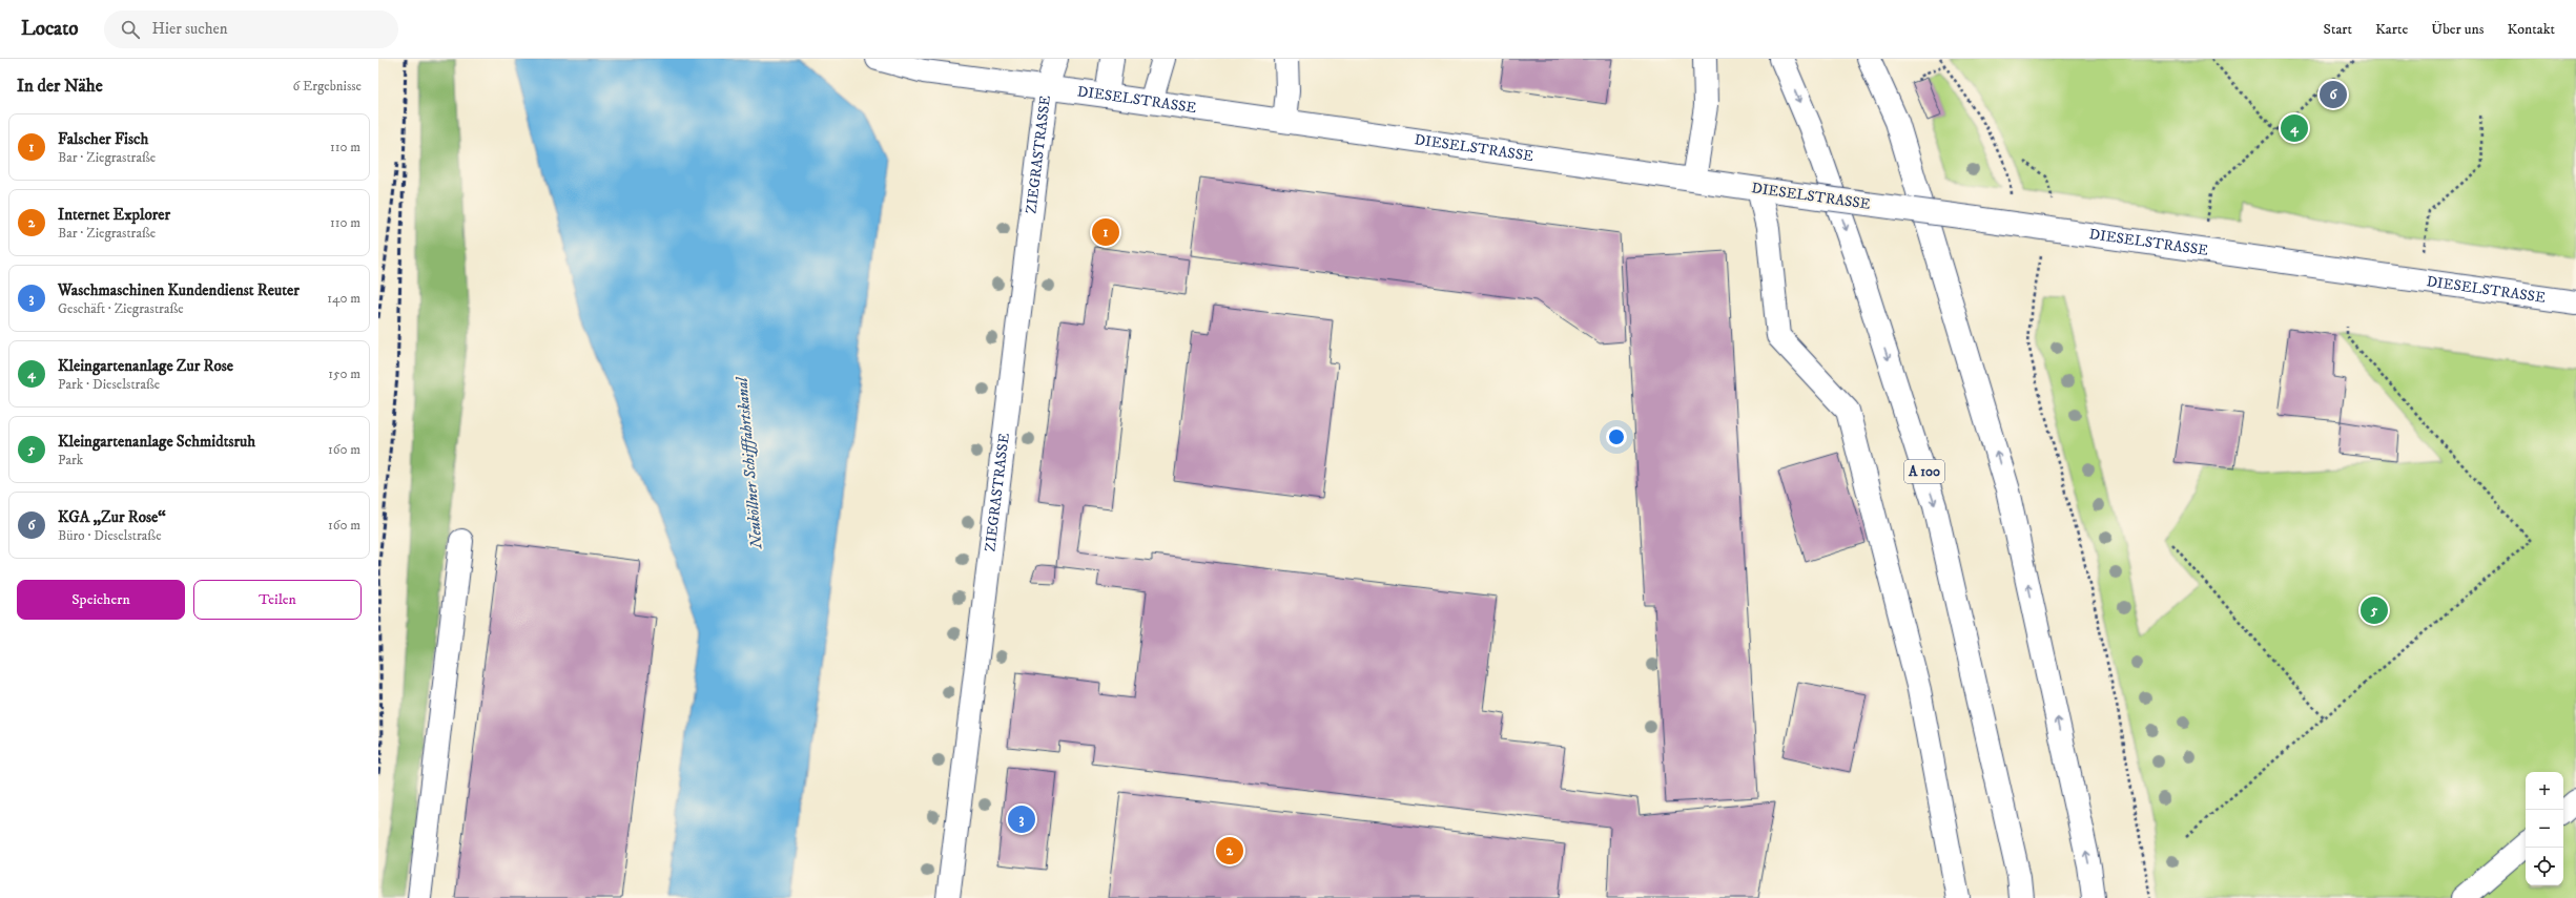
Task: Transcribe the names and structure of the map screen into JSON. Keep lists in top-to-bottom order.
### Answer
{
  "streets": {
    "main road": ["DIESELSTRASSE", "ZIEGRASTRASSE", "A 100"]
  },
  "crossings": [
    ["DIESELSTRASSE", "ZIEGRASTRASSE"]
  ],
  "water": ["Neuköllner Schifffahrtskanal"],
  "page": {
    "header": "Locato",
    "search": "Hier suchen",
    "nav": [
      "Start",
      "Karte",
      "Über uns",
      "Kontakt"
    ],
    "heading": ["In der Nähe", "6 Ergebnisse"],
    "pins": [
      "6",
      "4",
      "1",
      "5",
      "3",
      "2"
    ],
    "list": [
      {
        "mark": "1",
        "name": "Falscher Fisch",
        "note": "Bar · Ziegrastraße",
        "value": "110 m"
      },
      {
        "mark": "2",
        "name": "Internet Explorer",
        "note": "Bar · Ziegrastraße",
        "value": "110 m"
      },
      {
        "mark": "3",
        "name": "Waschmaschinen Kundendienst Reuter",
        "note": "Geschäft · Ziegrastraße",
        "value": "140 m"
      },
      {
        "mark": "4",
        "name": "Kleingartenanlage Zur Rose",
        "note": "Park · Dieselstraße",
        "value": "150 m"
      },
      {
        "mark": "5",
        "name": "Kleingartenanlage Schmidtsruh",
        "note": "Park",
        "value": "160 m"
      },
      {
        "mark": "6",
        "name": "KGA „Zur Rose“",
        "note": "Büro · Dieselstraße",
        "value": "160 m"
      }
    ],
    "buttons": ["Speichern", "Teilen"],
    "map_buttons": ["+", "−"]
  }
}
